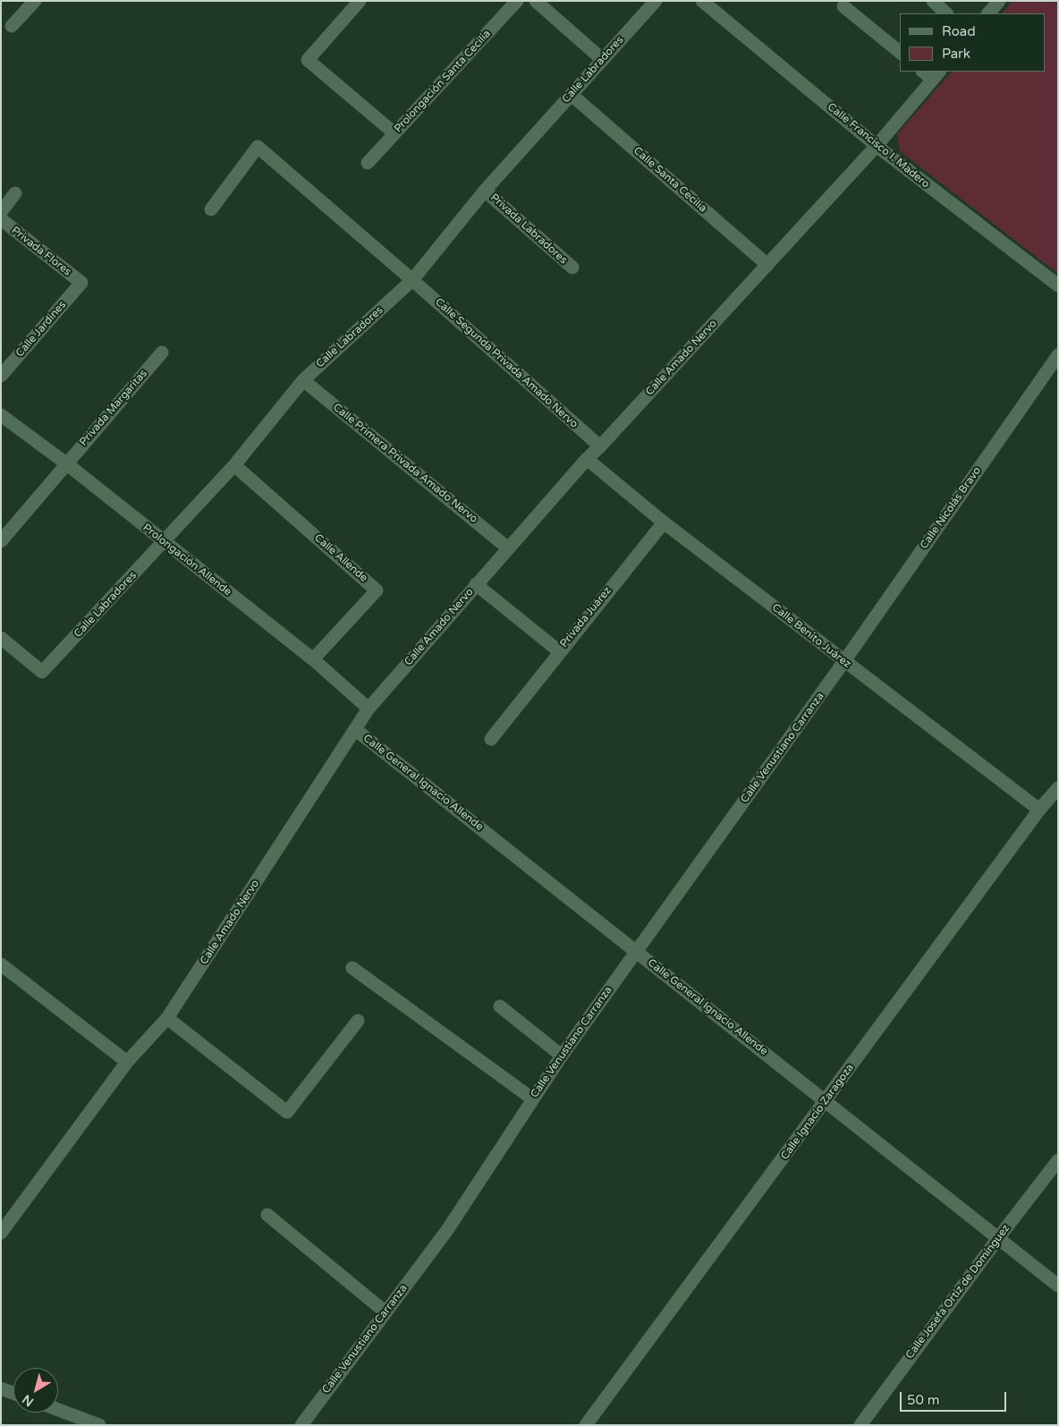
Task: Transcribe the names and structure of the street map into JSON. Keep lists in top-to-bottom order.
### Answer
{
  "streets": {
    "street": [
      "Calle Labradores",
      "Prolongación Santa Cecilia",
      "Calle Francisco I. Madero",
      "Calle Santa Cecilia",
      "Privada Labradores",
      "Privada Flores",
      "Calle Jardines",
      "Calle Amado Nervo",
      "Calle Segunda Privada Amado Nervo",
      "Privada Margaritas",
      "Calle Primera Privada Amado Nervo",
      "Calle Nicolás Bravo",
      "Calle Allende",
      "Prolongación Allende",
      "Privada Juárez",
      "Calle Benito Juárez",
      "Calle Venustiano Carranza",
      "Calle General Ignacio Allende",
      "Calle Ignacio Zaragoza",
      "Calle Josefa Ortiz de Domínguez"
    ]
  },
  "crossings": [
    ["Calle Labradores", "Calle Santa Cecilia"],
    ["Calle Labradores", "Privada Labradores"],
    ["Calle Labradores", "Calle Segunda Privada Amado Nervo"],
    ["Calle Labradores", "Calle Primera Privada Amado Nervo"],
    ["Calle Labradores", "Calle Allende"],
    ["Calle Labradores", "Prolongación Allende"],
    ["Calle Francisco I. Madero", "Calle Amado Nervo"],
    ["Calle Santa Cecilia", "Calle Amado Nervo"],
    ["Privada Flores", "Calle Jardines"],
    ["Calle Amado Nervo", "Calle Segunda Privada Amado Nervo"],
    ["Calle Amado Nervo", "Calle Primera Privada Amado Nervo"],
    ["Calle Amado Nervo", "Prolongación Allende"],
    ["Calle Amado Nervo", "Privada Juárez"],
    ["Calle Amado Nervo", "Calle Benito Juárez"],
    ["Calle Amado Nervo", "Calle General Ignacio Allende"],
    ["Privada Margaritas", "Prolongación Allende"],
    ["Calle Nicolás Bravo", "Calle Benito Juárez"],
    ["Calle Nicolás Bravo", "Calle Venustiano Carranza"],
    ["Calle Allende", "Prolongación Allende"],
    ["Privada Juárez", "Calle Benito Juárez"],
    ["Calle Benito Juárez", "Calle Venustiano Carranza"],
    ["Calle Benito Juárez", "Calle Ignacio Zaragoza"],
    ["Calle Venustiano Carranza", "Calle General Ignacio Allende"],
    ["Calle General Ignacio Allende", "Calle Ignacio Zaragoza"],
    ["Calle General Ignacio Allende", "Calle Josefa Ortiz de Domínguez"]
  ],
  "legend": ["Road", "Park"],
  "scale_bar": "50 m",
  "north": "bottom left"
}
